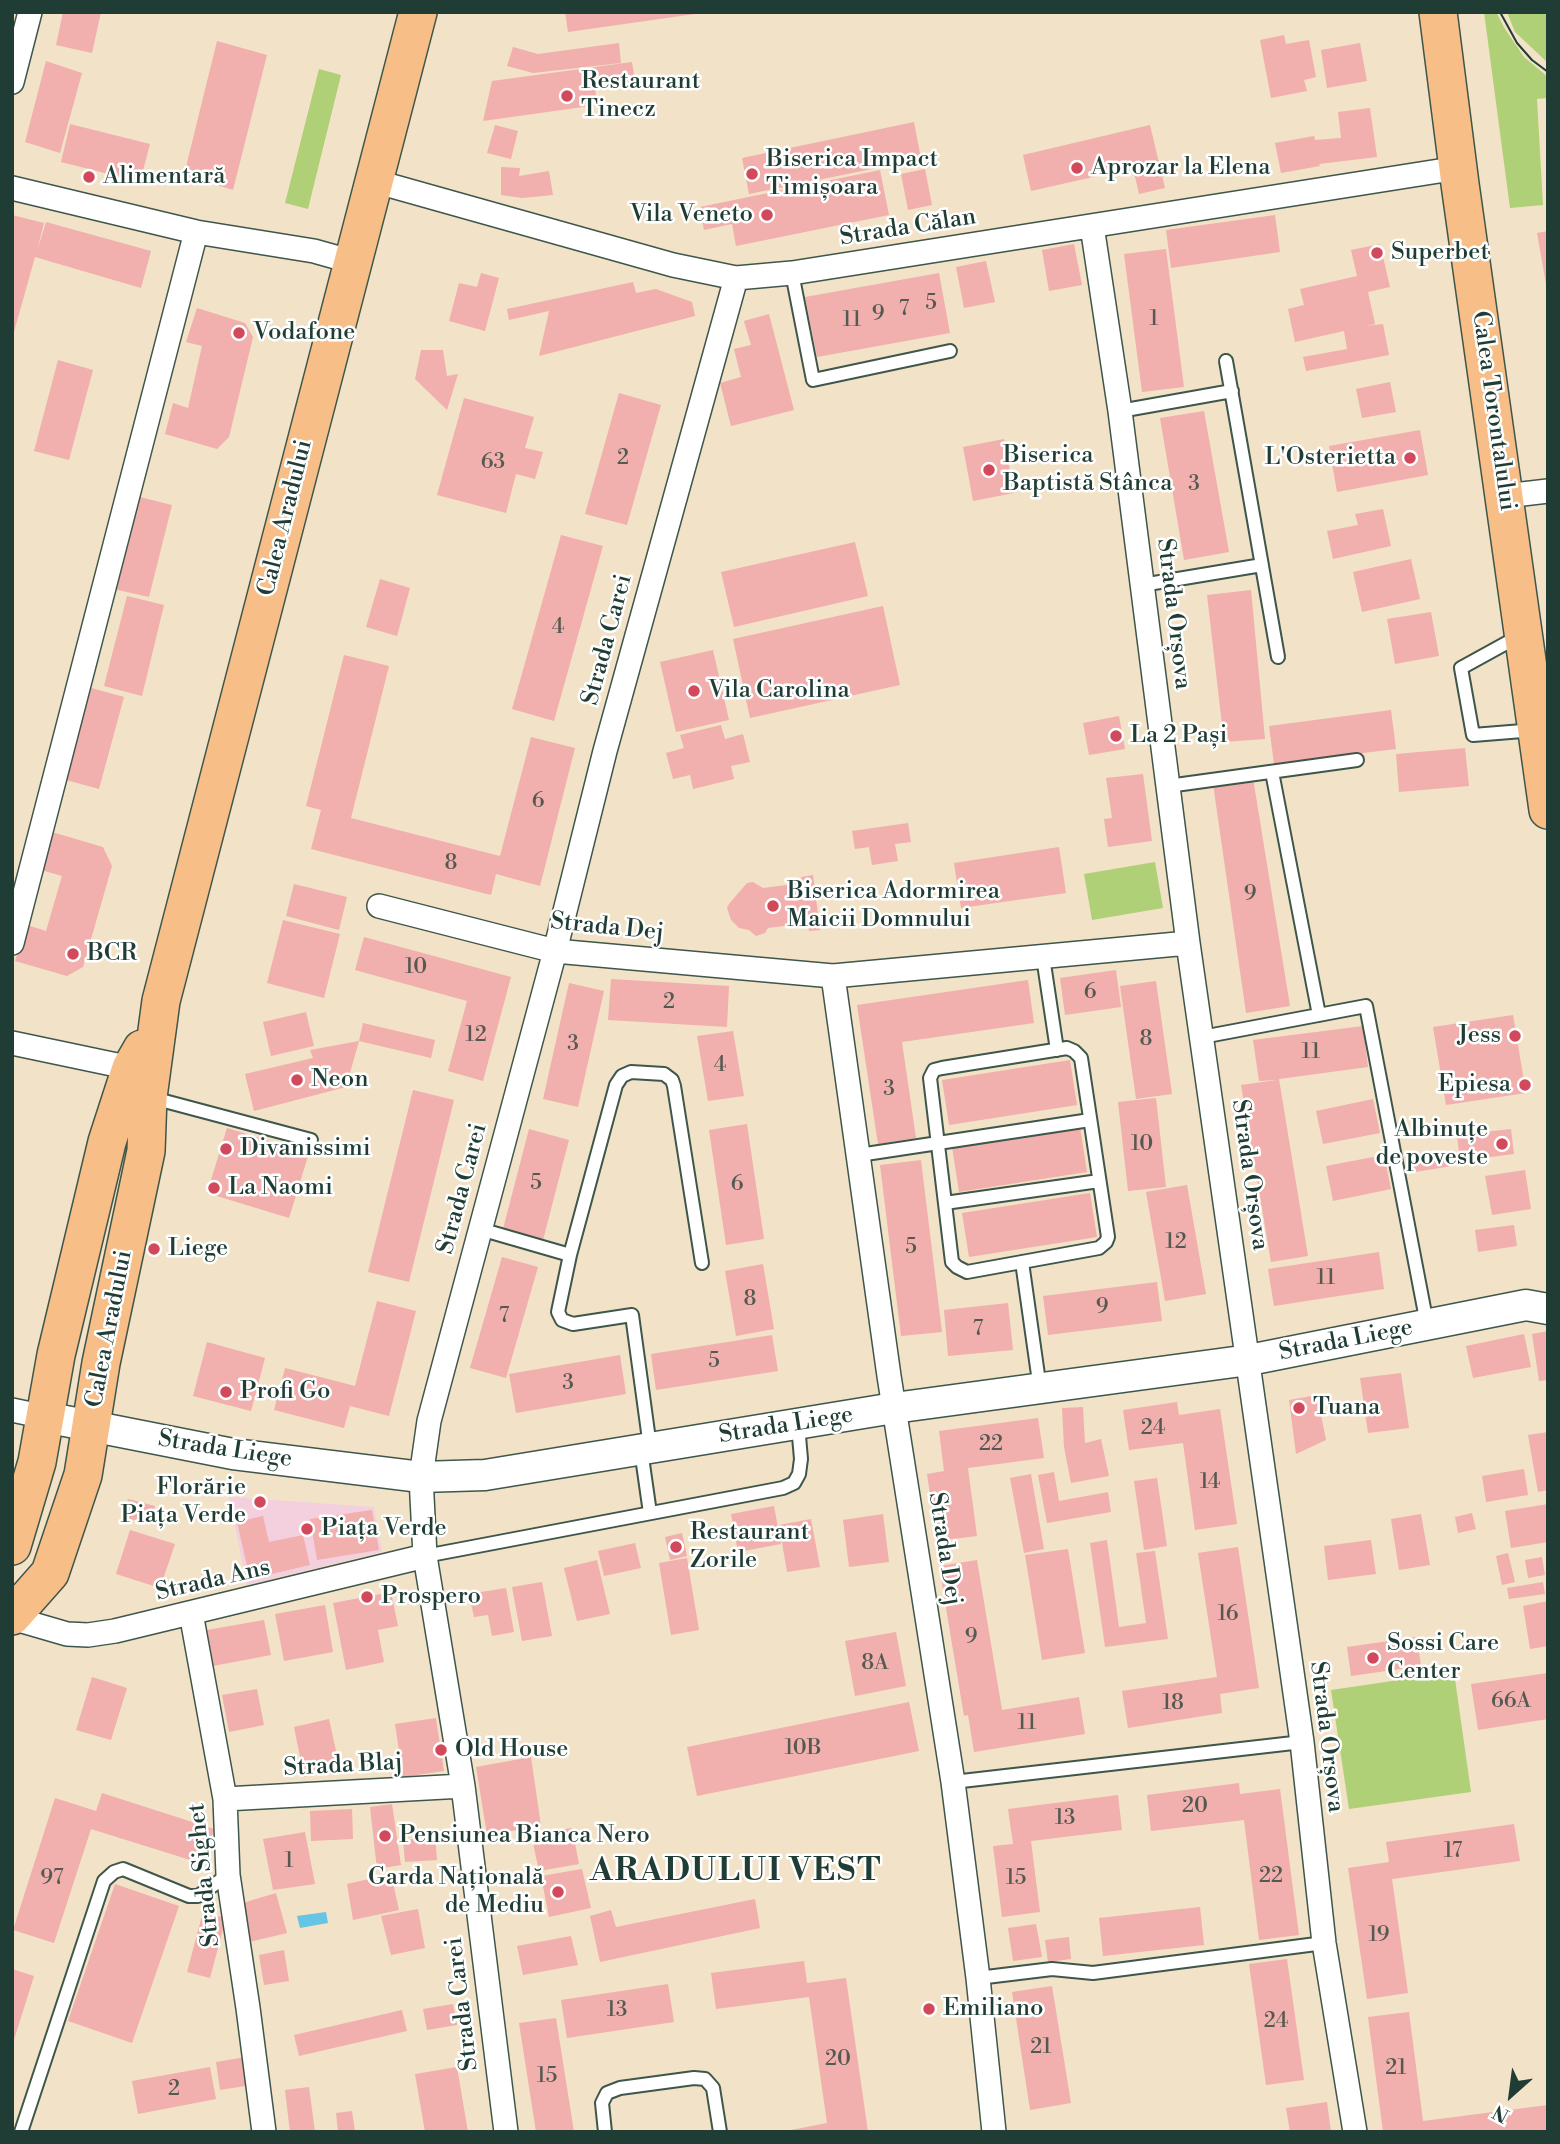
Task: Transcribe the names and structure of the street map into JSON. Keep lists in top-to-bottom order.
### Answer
{
  "streets": {
    "main road": ["Calea Torontalului", "Calea Aradului"],
    "street": [
      "Strada Călan",
      "Strada Orșova",
      "Strada Carei",
      "Strada Dej",
      "Strada Liege",
      "Strada Ans",
      "Strada Blaj",
      "Strada Sighet"
    ]
  },
  "crossings": [
    ["Strada Călan", "Calea Torontalului"],
    ["Strada Călan", "Calea Aradului"],
    ["Strada Călan", "Strada Orșova"],
    ["Strada Călan", "Strada Carei"],
    ["Calea Aradului", "Strada Liege"],
    ["Calea Aradului", "Strada Ans"],
    ["Strada Orșova", "Strada Dej"],
    ["Strada Orșova", "Strada Liege"],
    ["Strada Carei", "Strada Dej"],
    ["Strada Carei", "Strada Liege"],
    ["Strada Carei", "Strada Ans"],
    ["Strada Carei", "Strada Blaj"],
    ["Strada Dej", "Strada Liege"],
    ["Strada Ans", "Strada Sighet"],
    ["Strada Blaj", "Strada Sighet"]
  ],
  "districts": ["ARADULUI VEST"],
  "places": [
    "Restaurant Tinecz",
    "Aprozar la Elena",
    "Biserica Impact Timișoara",
    "Alimentară",
    "Vila Veneto",
    "Superbet",
    "Vodafone",
    "L'Osterietta",
    "Biserica Baptistă Stânca",
    "Vila Carolina",
    "La 2 Pași",
    "Biserica Adormirea Maicii Domnului",
    "BCR",
    "Jess",
    "Neon",
    "Epiesa",
    "Albinuțe de poveste",
    "Divanissimi",
    "La Naomi",
    "Liege",
    "Profi Go",
    "Tuana",
    "Florărie Piața Verde",
    "Piața Verde",
    "Restaurant Zorile",
    "Prospero",
    "Sossi Care Center",
    "Old House",
    "Pensiunea Bianca Nero",
    "Garda Națională de Mediu",
    "Emiliano"
  ],
  "house_numbers": [
    "5",
    "7",
    "9",
    "1",
    "11",
    "2",
    "63",
    "3",
    "4",
    "6",
    "8",
    "9",
    "10",
    "6",
    "2",
    "12",
    "8",
    "3",
    "11",
    "4",
    "3",
    "10",
    "5",
    "6",
    "12",
    "5",
    "11",
    "8",
    "9",
    "7",
    "7",
    "5",
    "3",
    "24",
    "22",
    "14",
    "16",
    "9",
    "8A",
    "66A",
    "18",
    "11",
    "10B",
    "20",
    "13",
    "17",
    "1",
    "22",
    "97",
    "15",
    "19",
    "13",
    "24",
    "21",
    "20",
    "21",
    "15",
    "2"
  ],
  "north": "bottom left"
}
